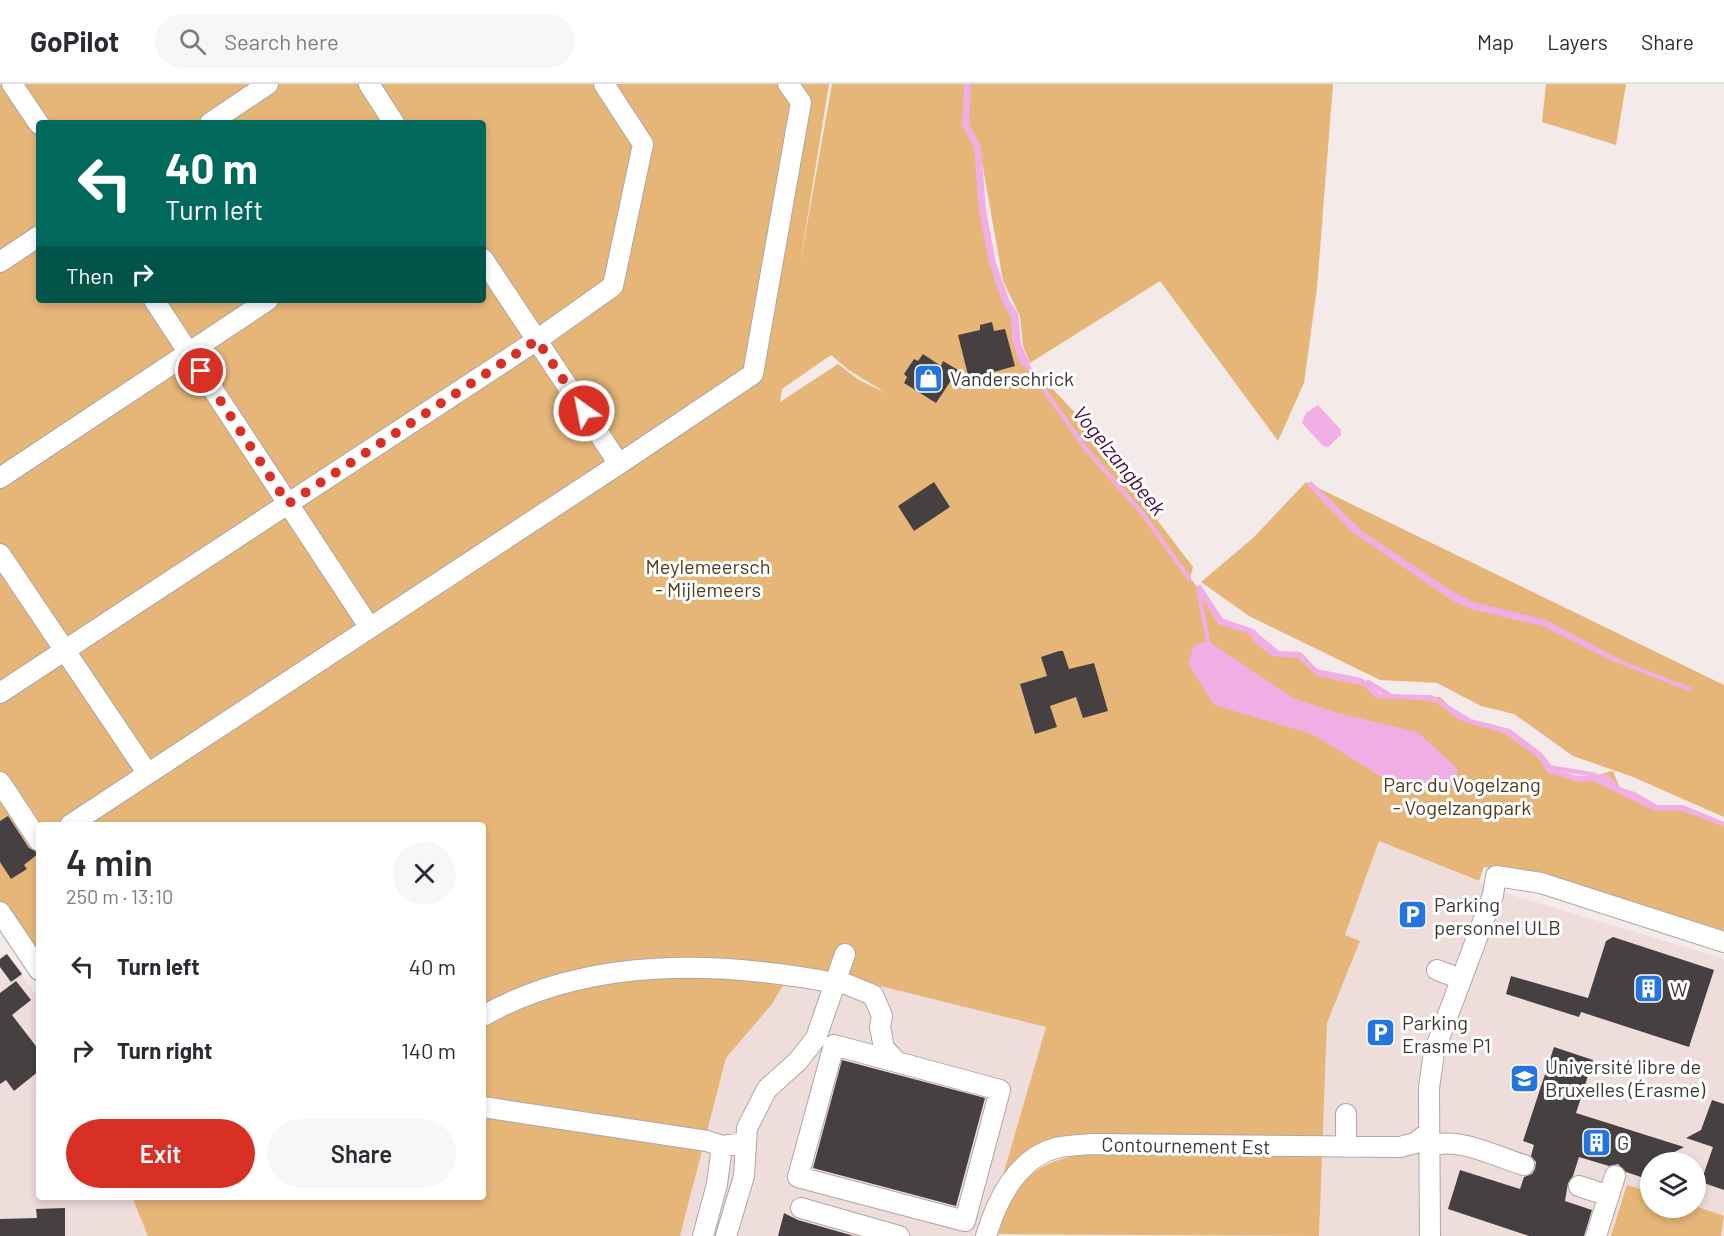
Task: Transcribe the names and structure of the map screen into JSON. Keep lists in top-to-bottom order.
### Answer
{
  "streets": {
    "street": ["Contournement Est"]
  },
  "water": ["Vogelzangbeek"],
  "parks": ["Meylemeersch - Mijlemeers", "Parc du Vogelzang - Vogelzangpark"],
  "places": {
    "shop": ["Vanderschrick"],
    "parking": ["Parking personnel ULB", "Parking Erasme P1"],
    "building": ["W", "G"],
    "school or university": ["Université libre de Bruxelles (Érasme)"]
  },
  "page": {
    "header": "GoPilot",
    "search": "Search here",
    "nav": ["Map", "Layers", "Share"],
    "turn": ["40 m", "Turn left"],
    "then": "Then",
    "heading": ["4 min", "250 m · 13:10"],
    "list": [
      {
        "name": "Turn left",
        "value": "40 m"
      },
      {
        "name": "Turn right",
        "value": "140 m"
      }
    ],
    "buttons": ["Exit", "Share"]
  }
}
